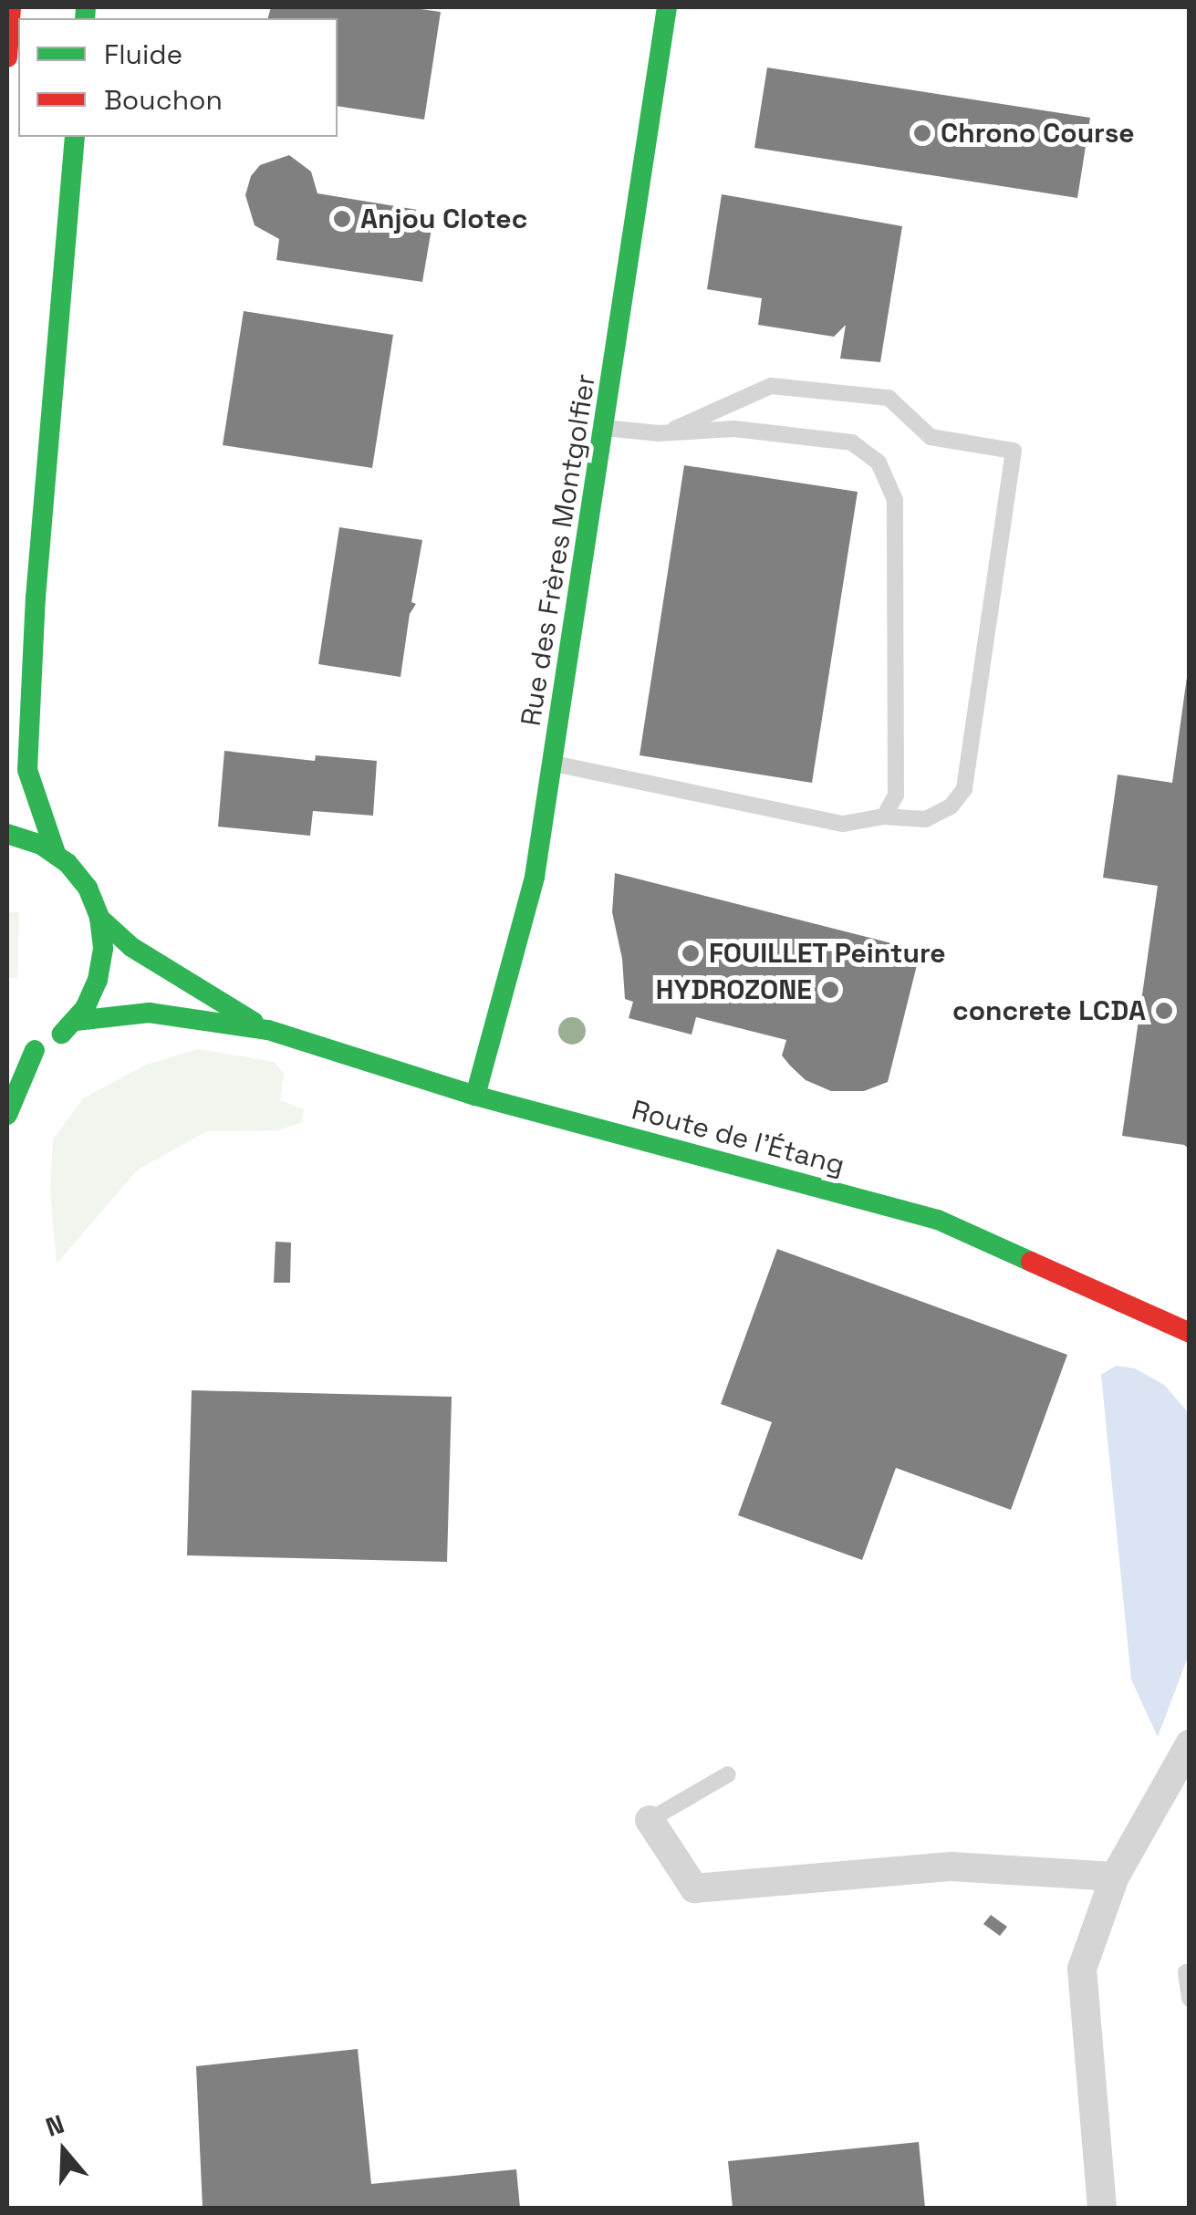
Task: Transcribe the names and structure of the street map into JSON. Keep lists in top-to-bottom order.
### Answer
{
  "streets": {
    "main road": ["Rue des Frères Montgolfier", "Route de l'Étang"]
  },
  "crossings": [
    ["Rue des Frères Montgolfier", "Route de l'Étang"]
  ],
  "places": [
    "Chrono Course",
    "Anjou Clotec",
    "FOUILLET Peinture",
    "HYDROZONE",
    "concrete LCDA"
  ],
  "legend": ["Fluide", "Bouchon"],
  "north": "top"
}
